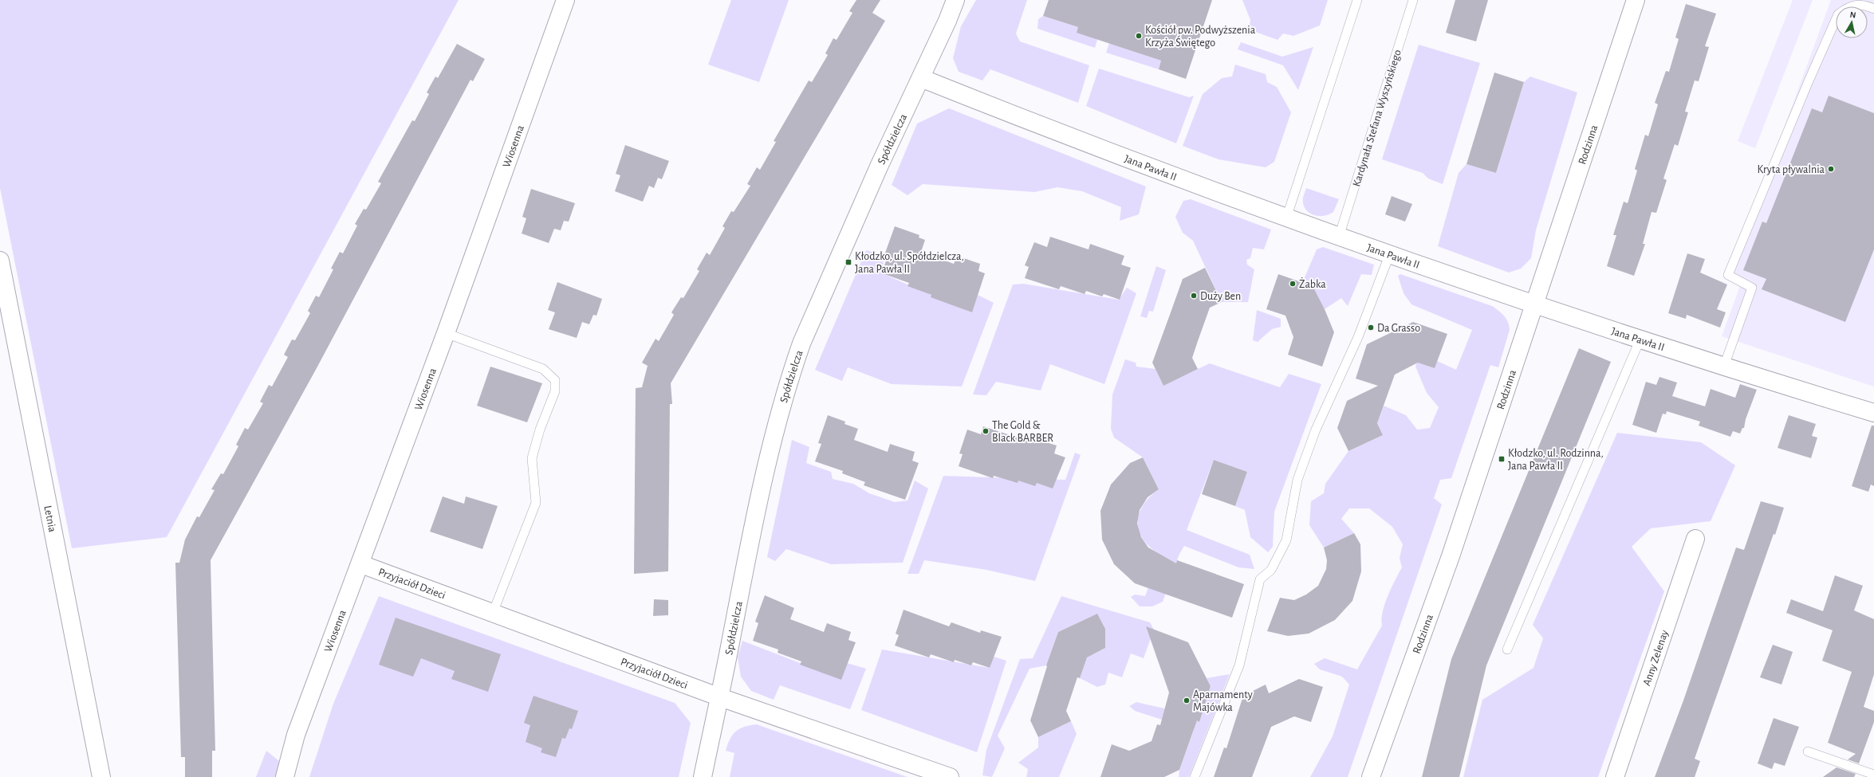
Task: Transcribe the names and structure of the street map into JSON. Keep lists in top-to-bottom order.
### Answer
{
  "streets": {
    "street": [
      "Spółdzielcza",
      "Rodzinna",
      "Wiosenna",
      "Jana Pawła II",
      "Letnia",
      "Przyjaciół Dzieci",
      "Anny Zelenay"
    ],
    "lane": ["Kardynała Stefana Wyszyńskiego"]
  },
  "crossings": [
    ["Kardynała Stefana Wyszyńskiego", "Jana Pawła II"],
    ["Spółdzielcza", "Jana Pawła II"],
    ["Spółdzielcza", "Przyjaciół Dzieci"],
    ["Rodzinna", "Jana Pawła II"],
    ["Wiosenna", "Przyjaciół Dzieci"]
  ],
  "places": {
    "other": [
      "Kościół pw. Podwyższenia Krzyża Świętego",
      "Kryta pływalnia",
      "Żabka",
      "Duży Ben",
      "Da Grasso",
      "The Gold & Black BARBER",
      "Aparnamenty Majówka"
    ],
    "transit": ["Kłodzko, ul. Spółdzielcza, Jana Pawła II", "Kłodzko, ul. Rodzinna, Jana Pawła II"]
  },
  "north": "top"
}
